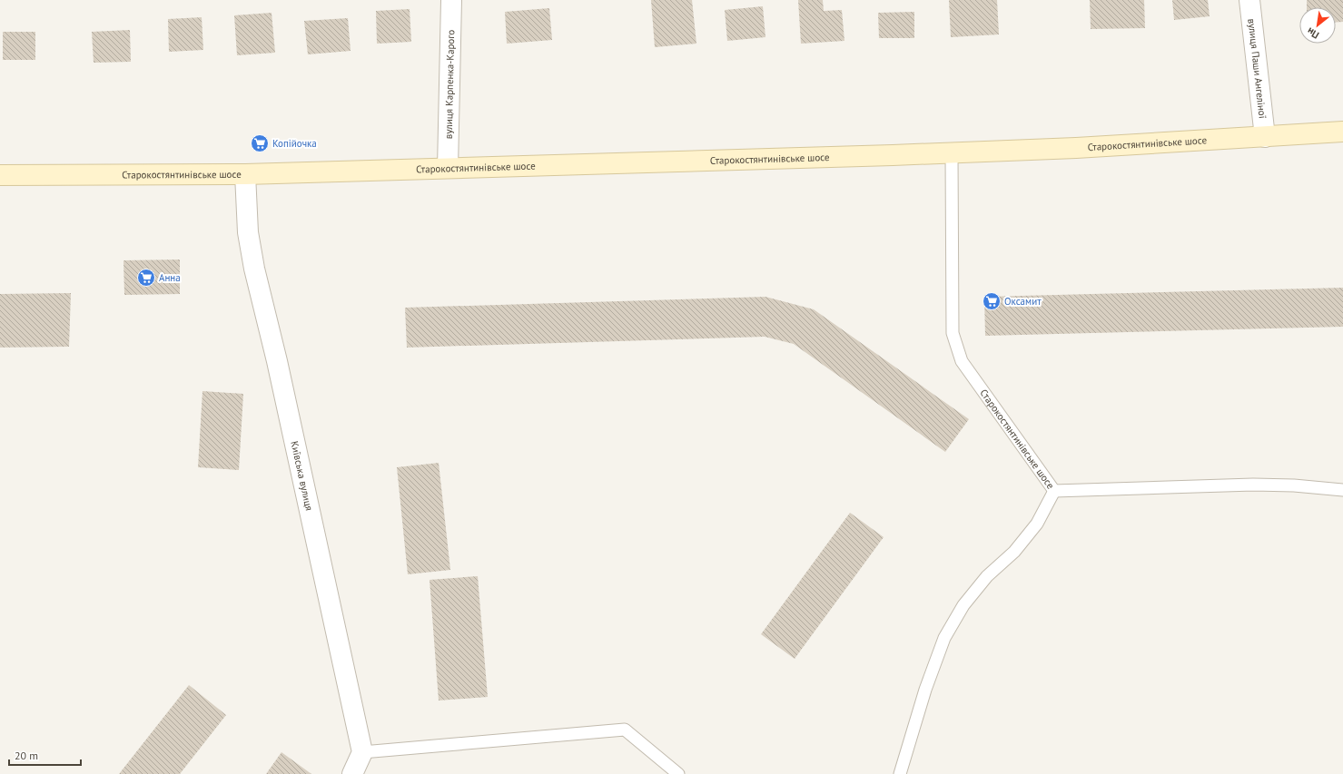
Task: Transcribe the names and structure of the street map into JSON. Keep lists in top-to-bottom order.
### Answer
{
  "streets": {
    "main road": ["Старокостянтинівське шосе"],
    "street": ["вулиця Паши Ангеліної", "вулиця Карпенка-Карого", "Київська вулиця"]
  },
  "crossings": [
    ["вулиця Паши Ангеліної", "Старокостянтинівське шосе"],
    ["вулиця Карпенка-Карого", "Старокостянтинівське шосе"],
    ["Старокостянтинівське шосе", "Київська вулиця"]
  ],
  "places": {
    "supermarket": ["Копійочка", "Анна", "Оксамит"]
  },
  "scale_bar": "20 m",
  "north": "bottom left"
}
